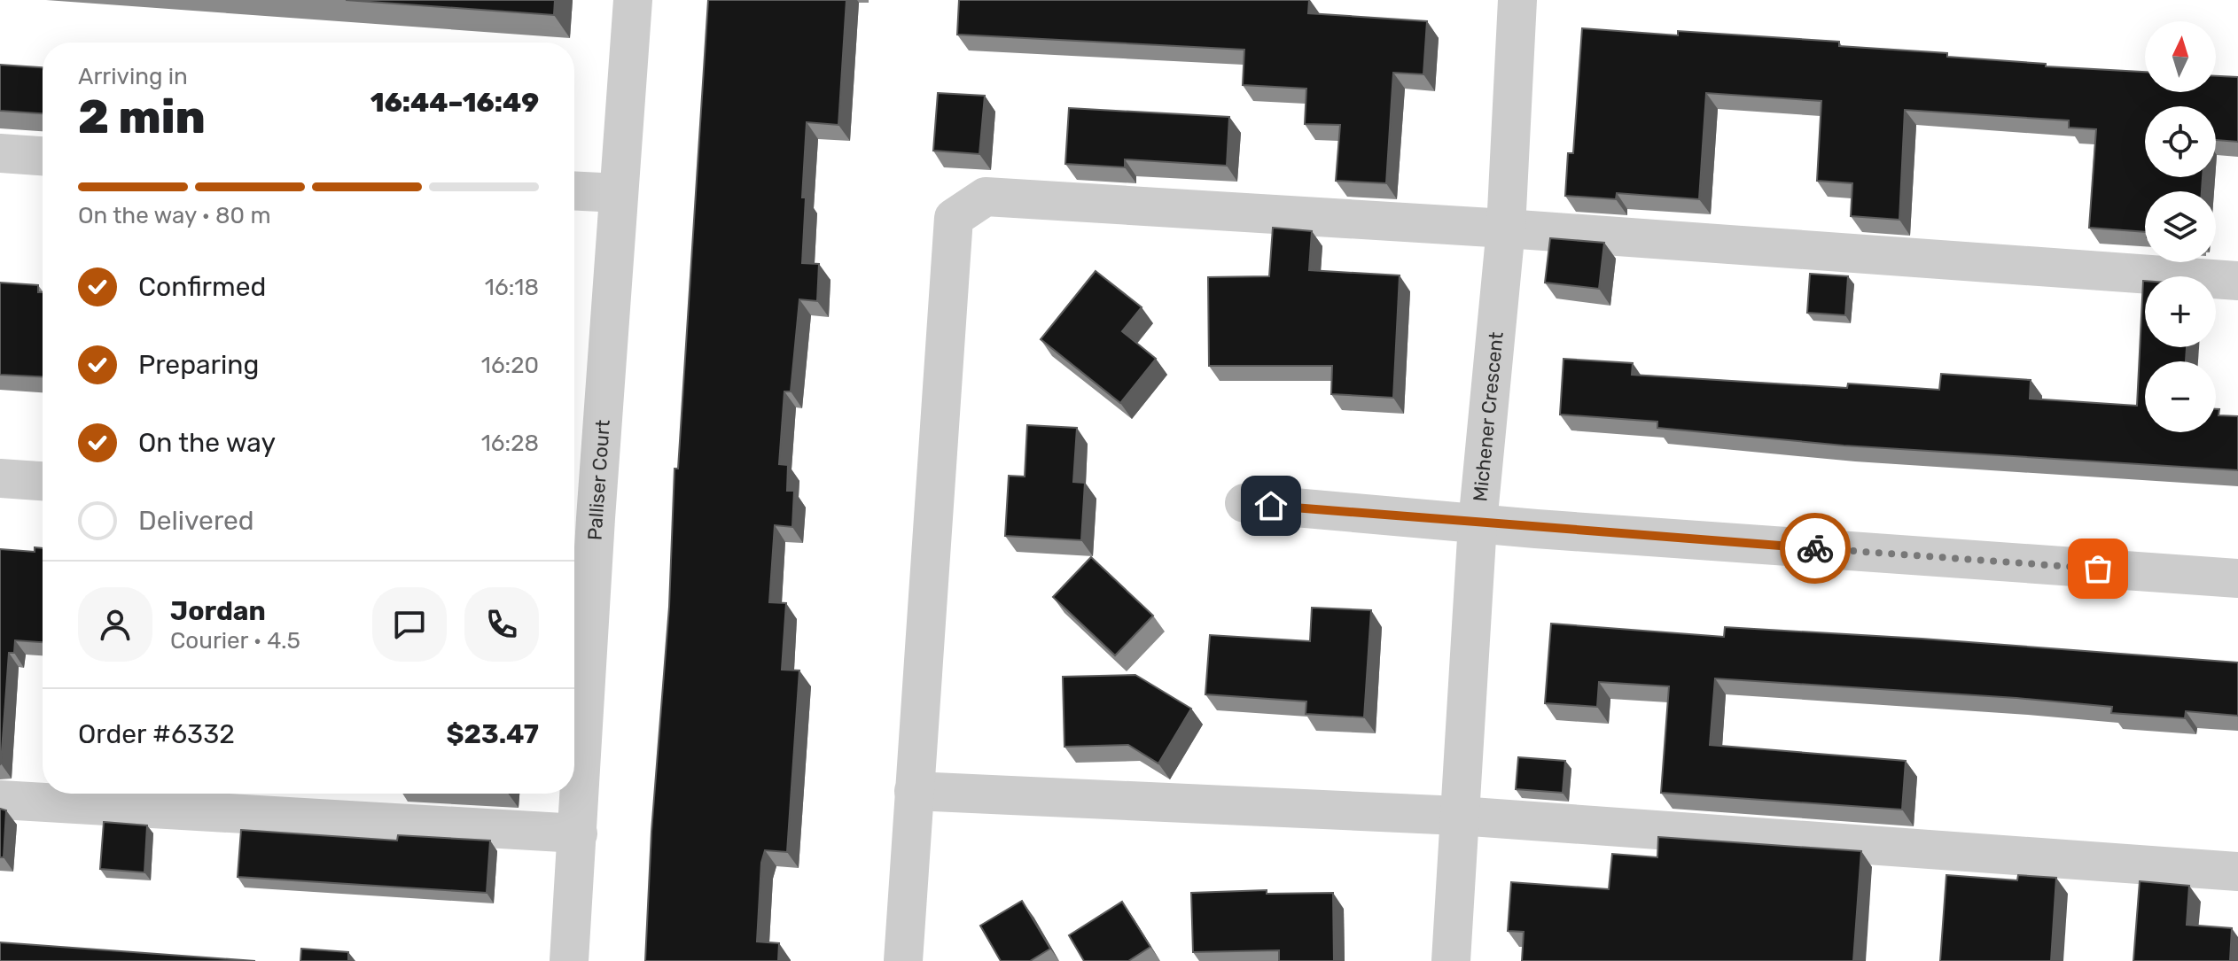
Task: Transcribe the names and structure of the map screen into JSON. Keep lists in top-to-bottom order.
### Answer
{
  "streets": {
    "street": ["Michener Crescent", "Palliser Court"]
  },
  "north": "top",
  "page": {
    "map_buttons": ["+", "−"],
    "heading": ["2 min", "Arriving in", "16:44–16:49"],
    "panel": [
      "Jordan",
      "Courier · 4.5",
      "Order #6332",
      "$23.47"
    ],
    "bar": "On the way · 80 m",
    "list": [
      ["Confirmed", "16:18"],
      ["Preparing", "16:20"],
      ["On the way", "16:28"],
      "Delivered"
    ]
  }
}
